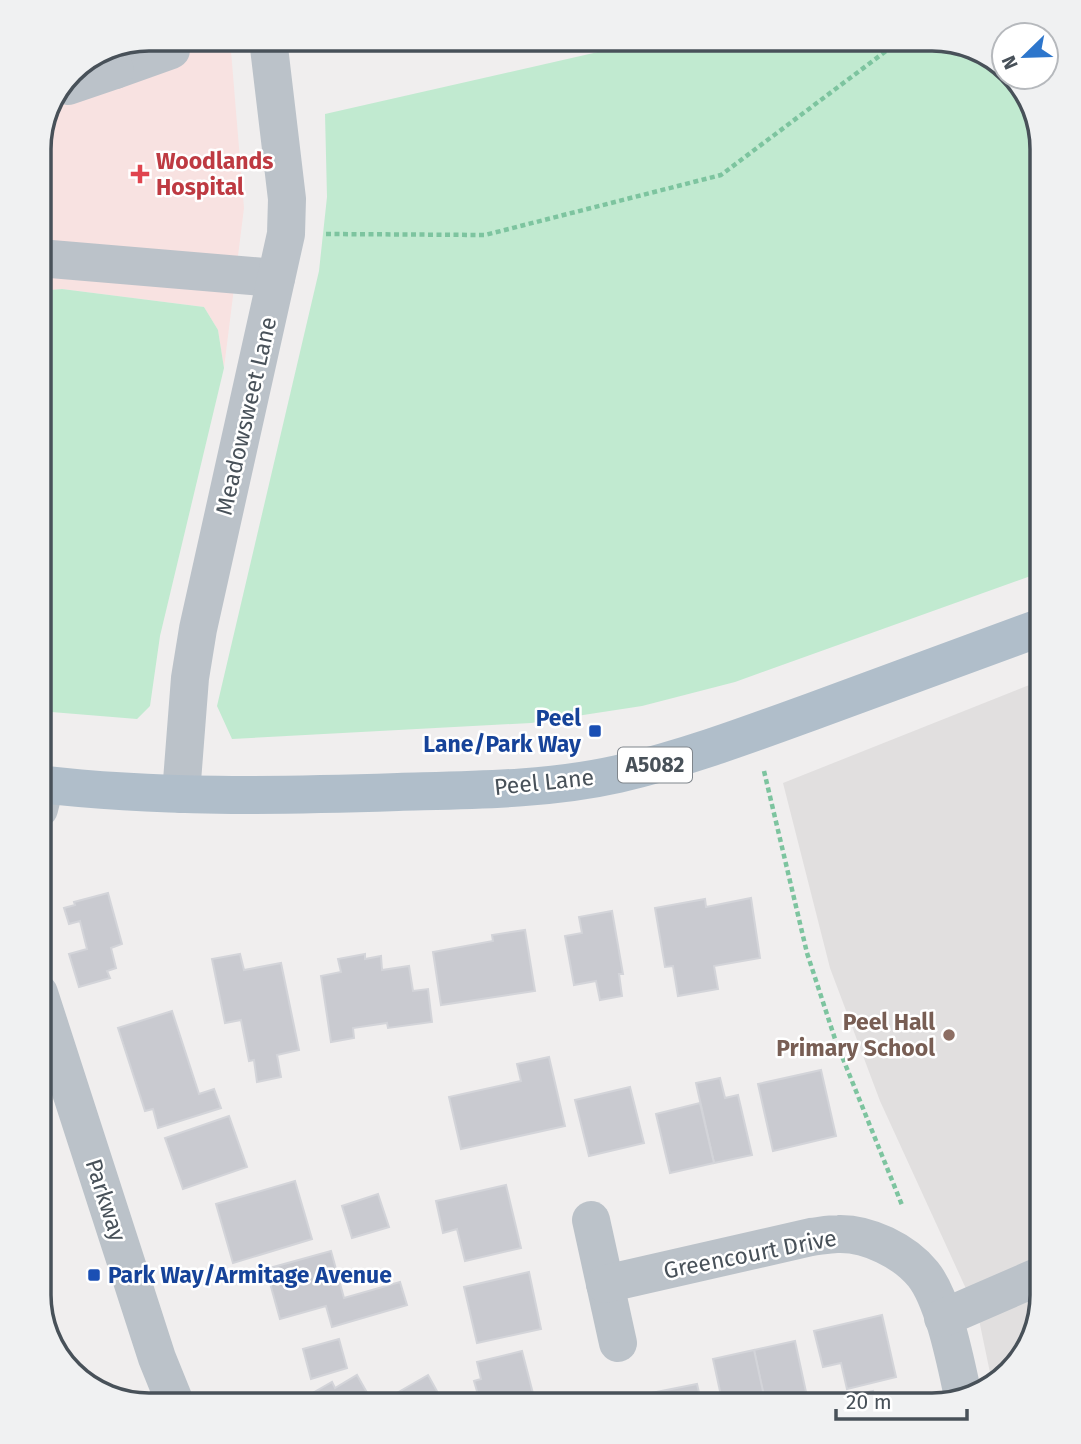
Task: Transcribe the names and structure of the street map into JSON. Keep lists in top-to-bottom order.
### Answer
{
  "streets": {
    "main road": ["A5082", "Peel Lane"],
    "street": ["Meadowsweet Lane", "Parkway", "Greencourt Drive"]
  },
  "crossings": [
    ["Meadowsweet Lane", "Peel Lane"]
  ],
  "places": {
    "health": ["Woodlands Hospital"],
    "transit": ["Peel Lane/Park Way", "Park Way/Armitage Avenue"],
    "other": ["Peel Hall Primary School"]
  },
  "scale_bar": "20 m",
  "north": "bottom left"
}
